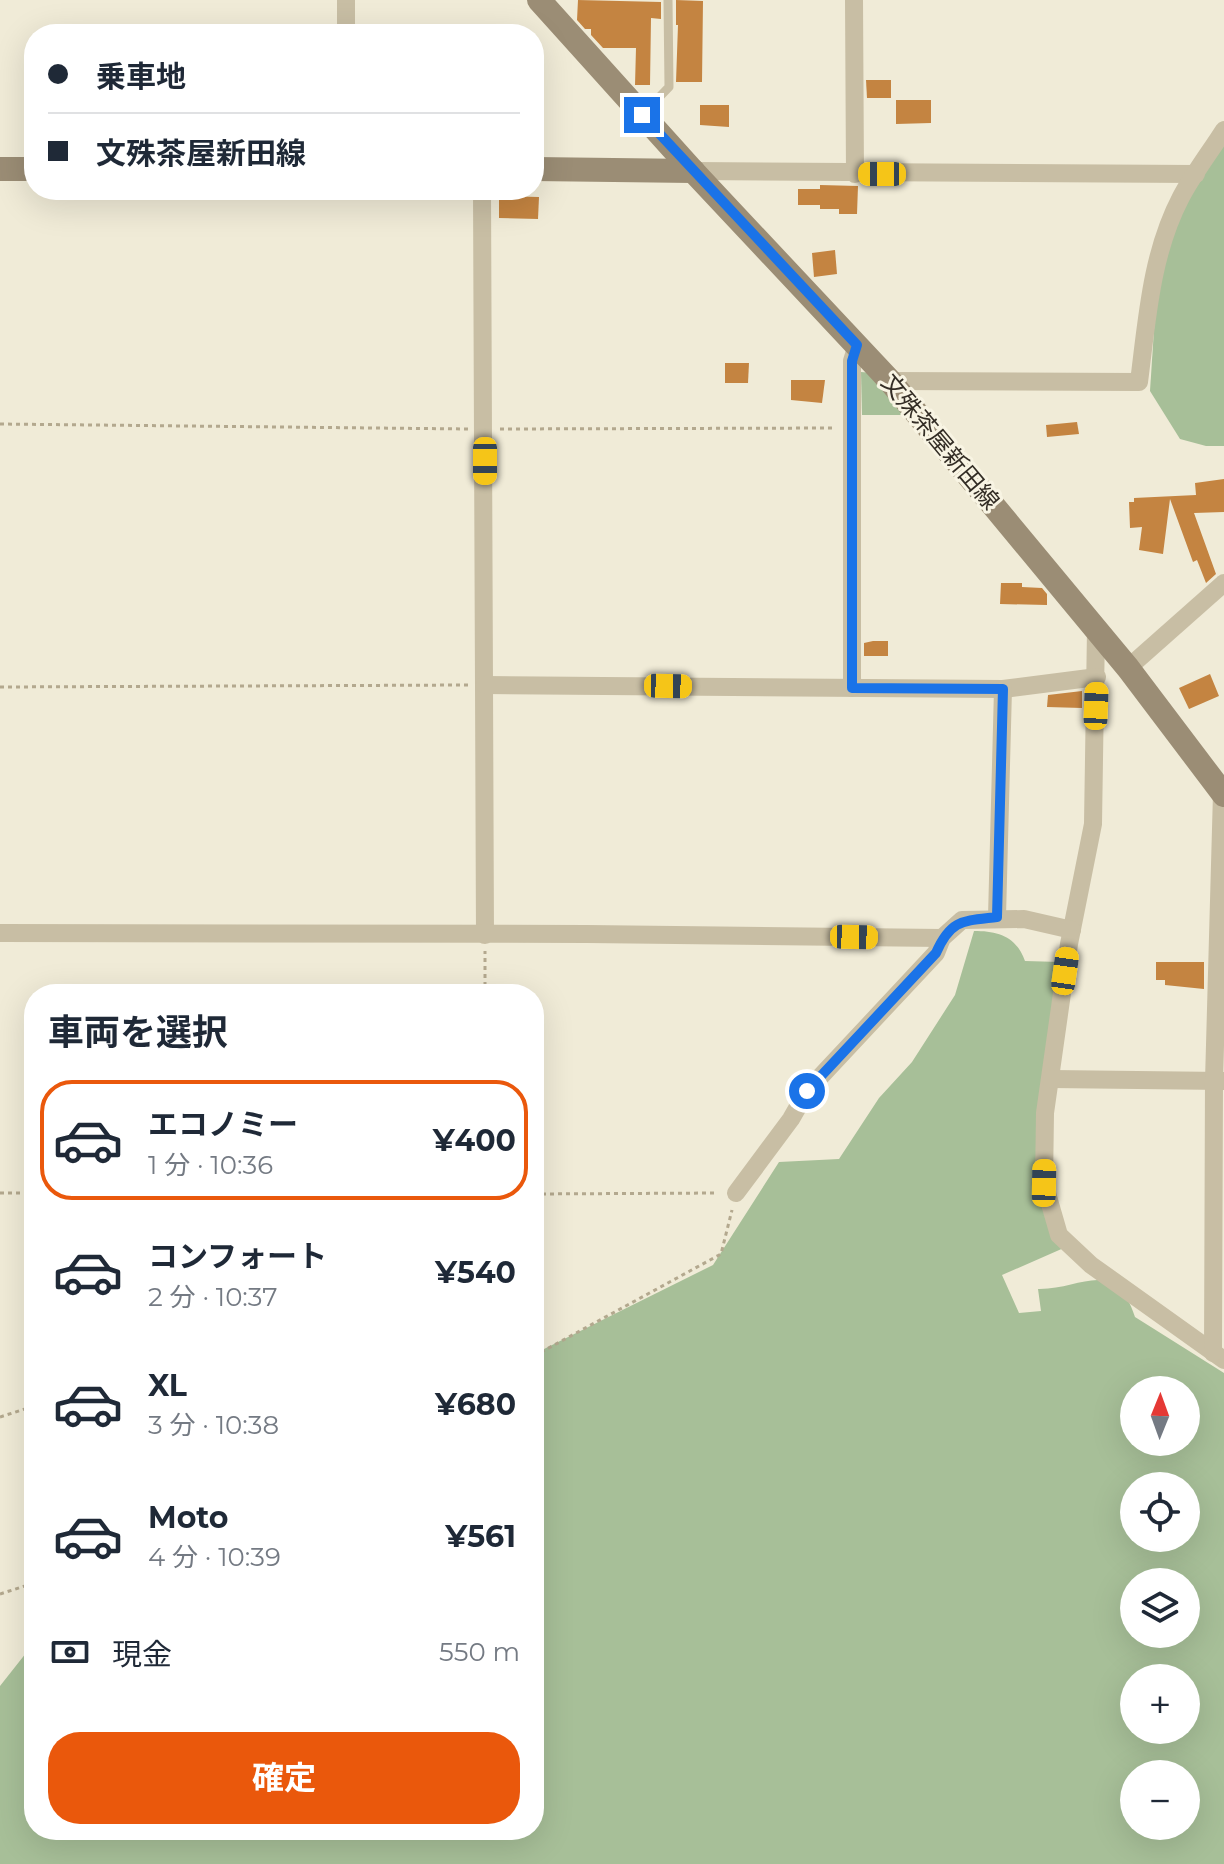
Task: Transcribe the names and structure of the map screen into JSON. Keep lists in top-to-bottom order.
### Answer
{
  "streets": {
    "main road": ["文殊茶屋新田線"]
  },
  "north": "top",
  "page": {
    "banner": ["乗車地", "文殊茶屋新田線"],
    "heading": "車両を選択",
    "list": [
      {
        "name": "エコノミー",
        "note": "1 分 · 10:36",
        "value": "¥400"
      },
      {
        "name": "コンフォート",
        "note": "2 分 · 10:37",
        "value": "¥540"
      },
      {
        "name": "XL",
        "note": "3 分 · 10:38",
        "value": "¥680"
      },
      {
        "name": "Moto",
        "note": "4 分 · 10:39",
        "value": "¥561"
      }
    ],
    "map_buttons": ["+", "−"],
    "pay": ["現金", "550 m"],
    "buttons": "確定"
  }
}
